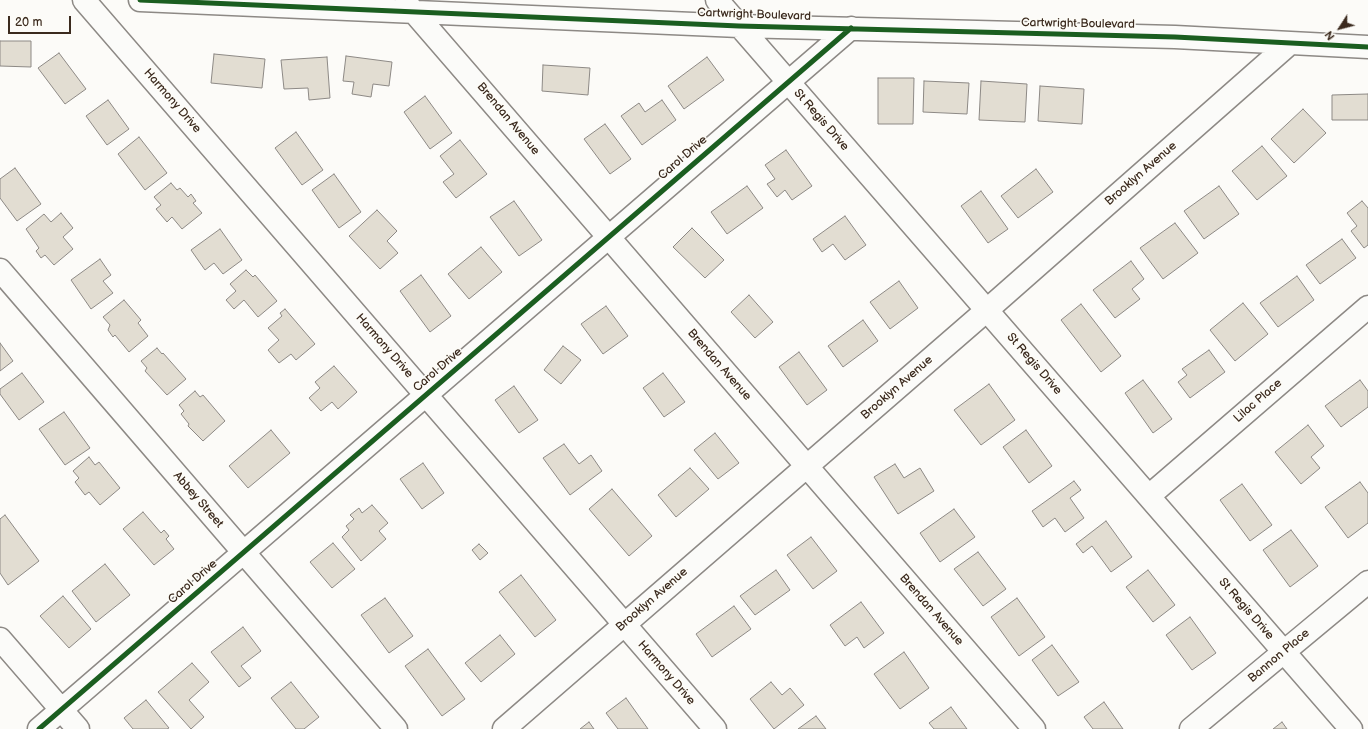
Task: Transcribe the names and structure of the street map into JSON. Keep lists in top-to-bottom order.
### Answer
{
  "streets": {
    "street": [
      "Cartwright Boulevard",
      "Harmony Drive",
      "Brendan Avenue",
      "St Regis Drive",
      "Carol Drive",
      "Brooklyn Avenue",
      "Lilac Place",
      "Abbey Street",
      "Bannon Place"
    ]
  },
  "crossings": [
    ["Cartwright Boulevard", "Brendan Avenue"],
    ["Cartwright Boulevard", "St Regis Drive"],
    ["Cartwright Boulevard", "Carol Drive"],
    ["Cartwright Boulevard", "Brooklyn Avenue"],
    ["Harmony Drive", "Carol Drive"],
    ["Harmony Drive", "Brooklyn Avenue"],
    ["Brendan Avenue", "Carol Drive"],
    ["Brendan Avenue", "Brooklyn Avenue"],
    ["St Regis Drive", "Carol Drive"],
    ["St Regis Drive", "Brooklyn Avenue"],
    ["St Regis Drive", "Lilac Place"],
    ["St Regis Drive", "Bannon Place"],
    ["Carol Drive", "Abbey Street"]
  ],
  "scale_bar": "20 m",
  "north": "bottom left"
}
